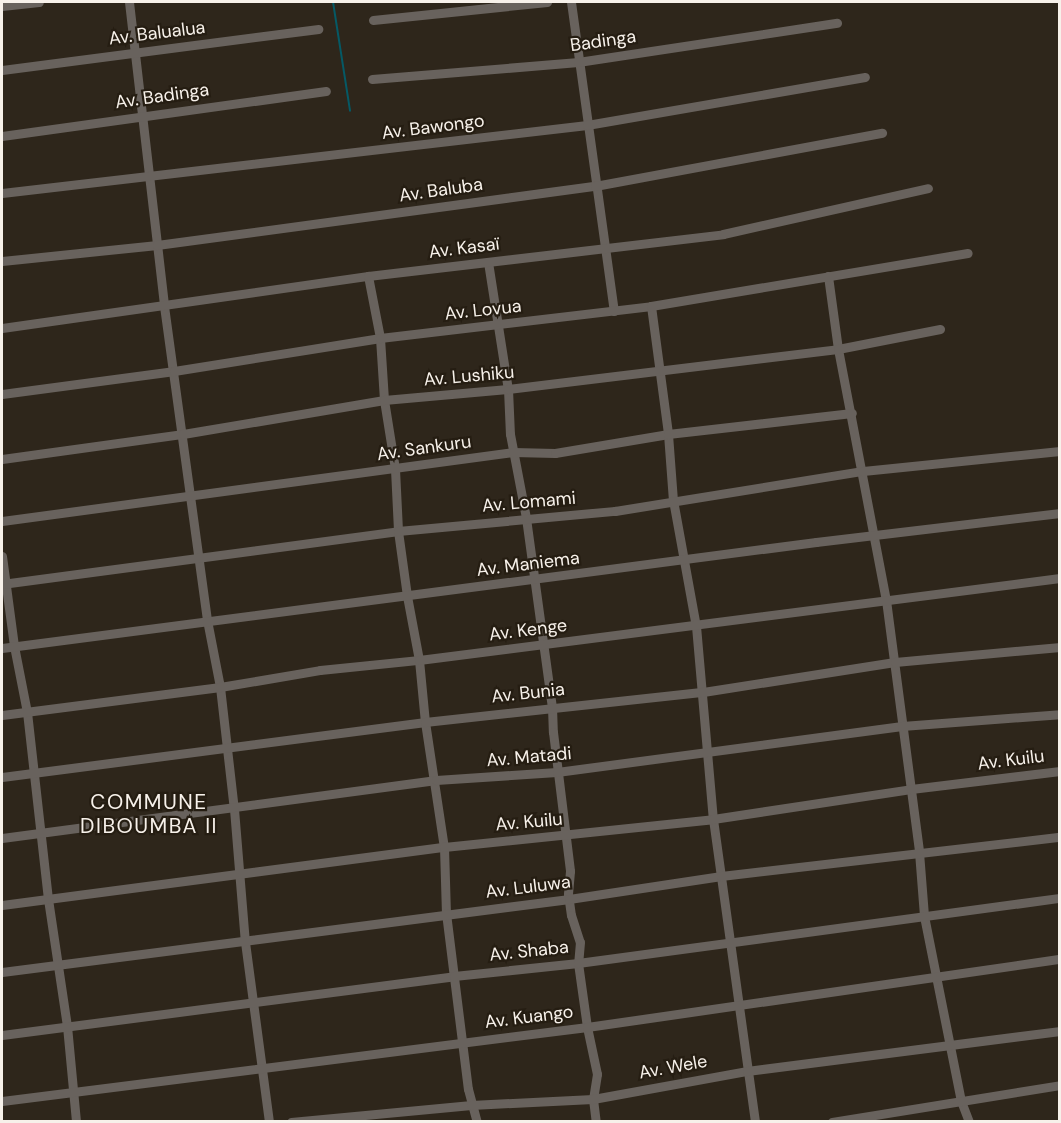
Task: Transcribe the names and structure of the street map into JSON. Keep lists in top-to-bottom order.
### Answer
{
  "streets": {
    "street": [
      "Av. Balualua",
      "Badinga",
      "Av. Badinga",
      "Av. Bawongo",
      "Av. Baluba",
      "Av. Kasaï",
      "Av. Lovua",
      "Av. Lushiku",
      "Av. Sankuru",
      "Av. Lomami",
      "Av. Maniema",
      "Av. Kenge",
      "Av. Bunia",
      "Av. Matadi",
      "Av. Kuilu",
      "Av. Luluwa",
      "Av. Shaba",
      "Av. Kuango",
      "Av. Wele"
    ]
  },
  "districts": ["COMMUNE DIBOUMBA II"]
}
